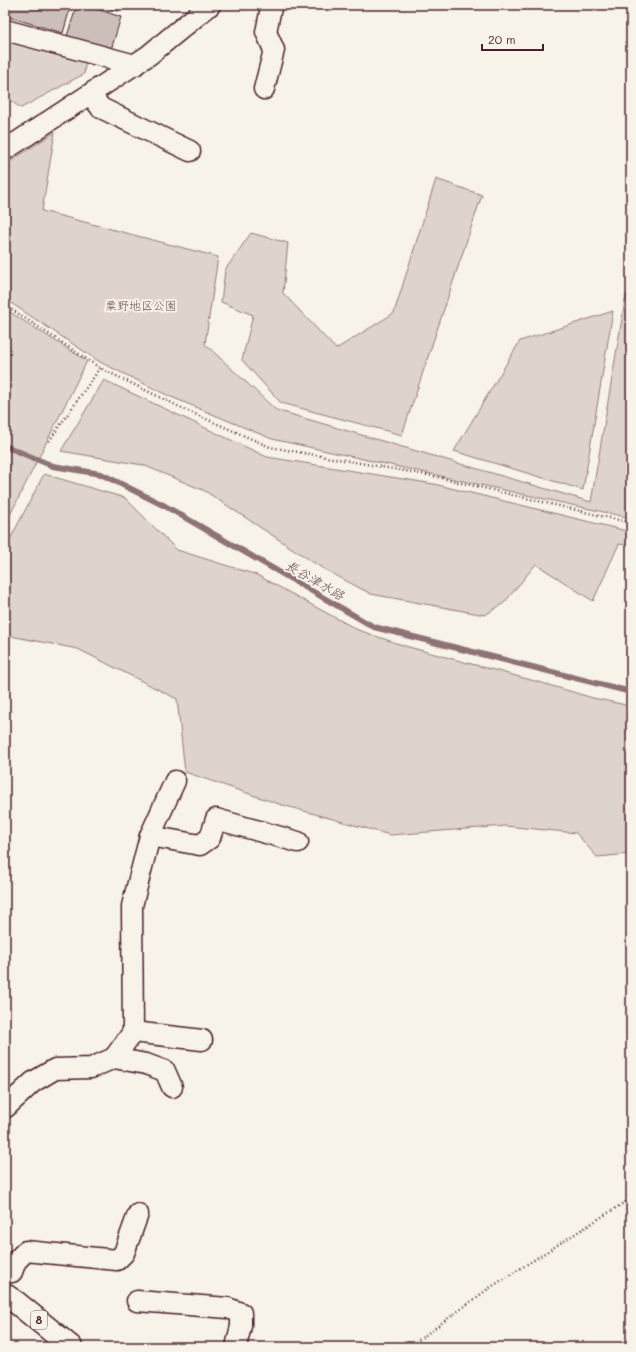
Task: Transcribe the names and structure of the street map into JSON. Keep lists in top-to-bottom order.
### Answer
{
  "streets": {
    "main road": ["8"]
  },
  "water": ["長谷津水路"],
  "parks": ["粟野地区公園"],
  "scale_bar": "20 m"
}
